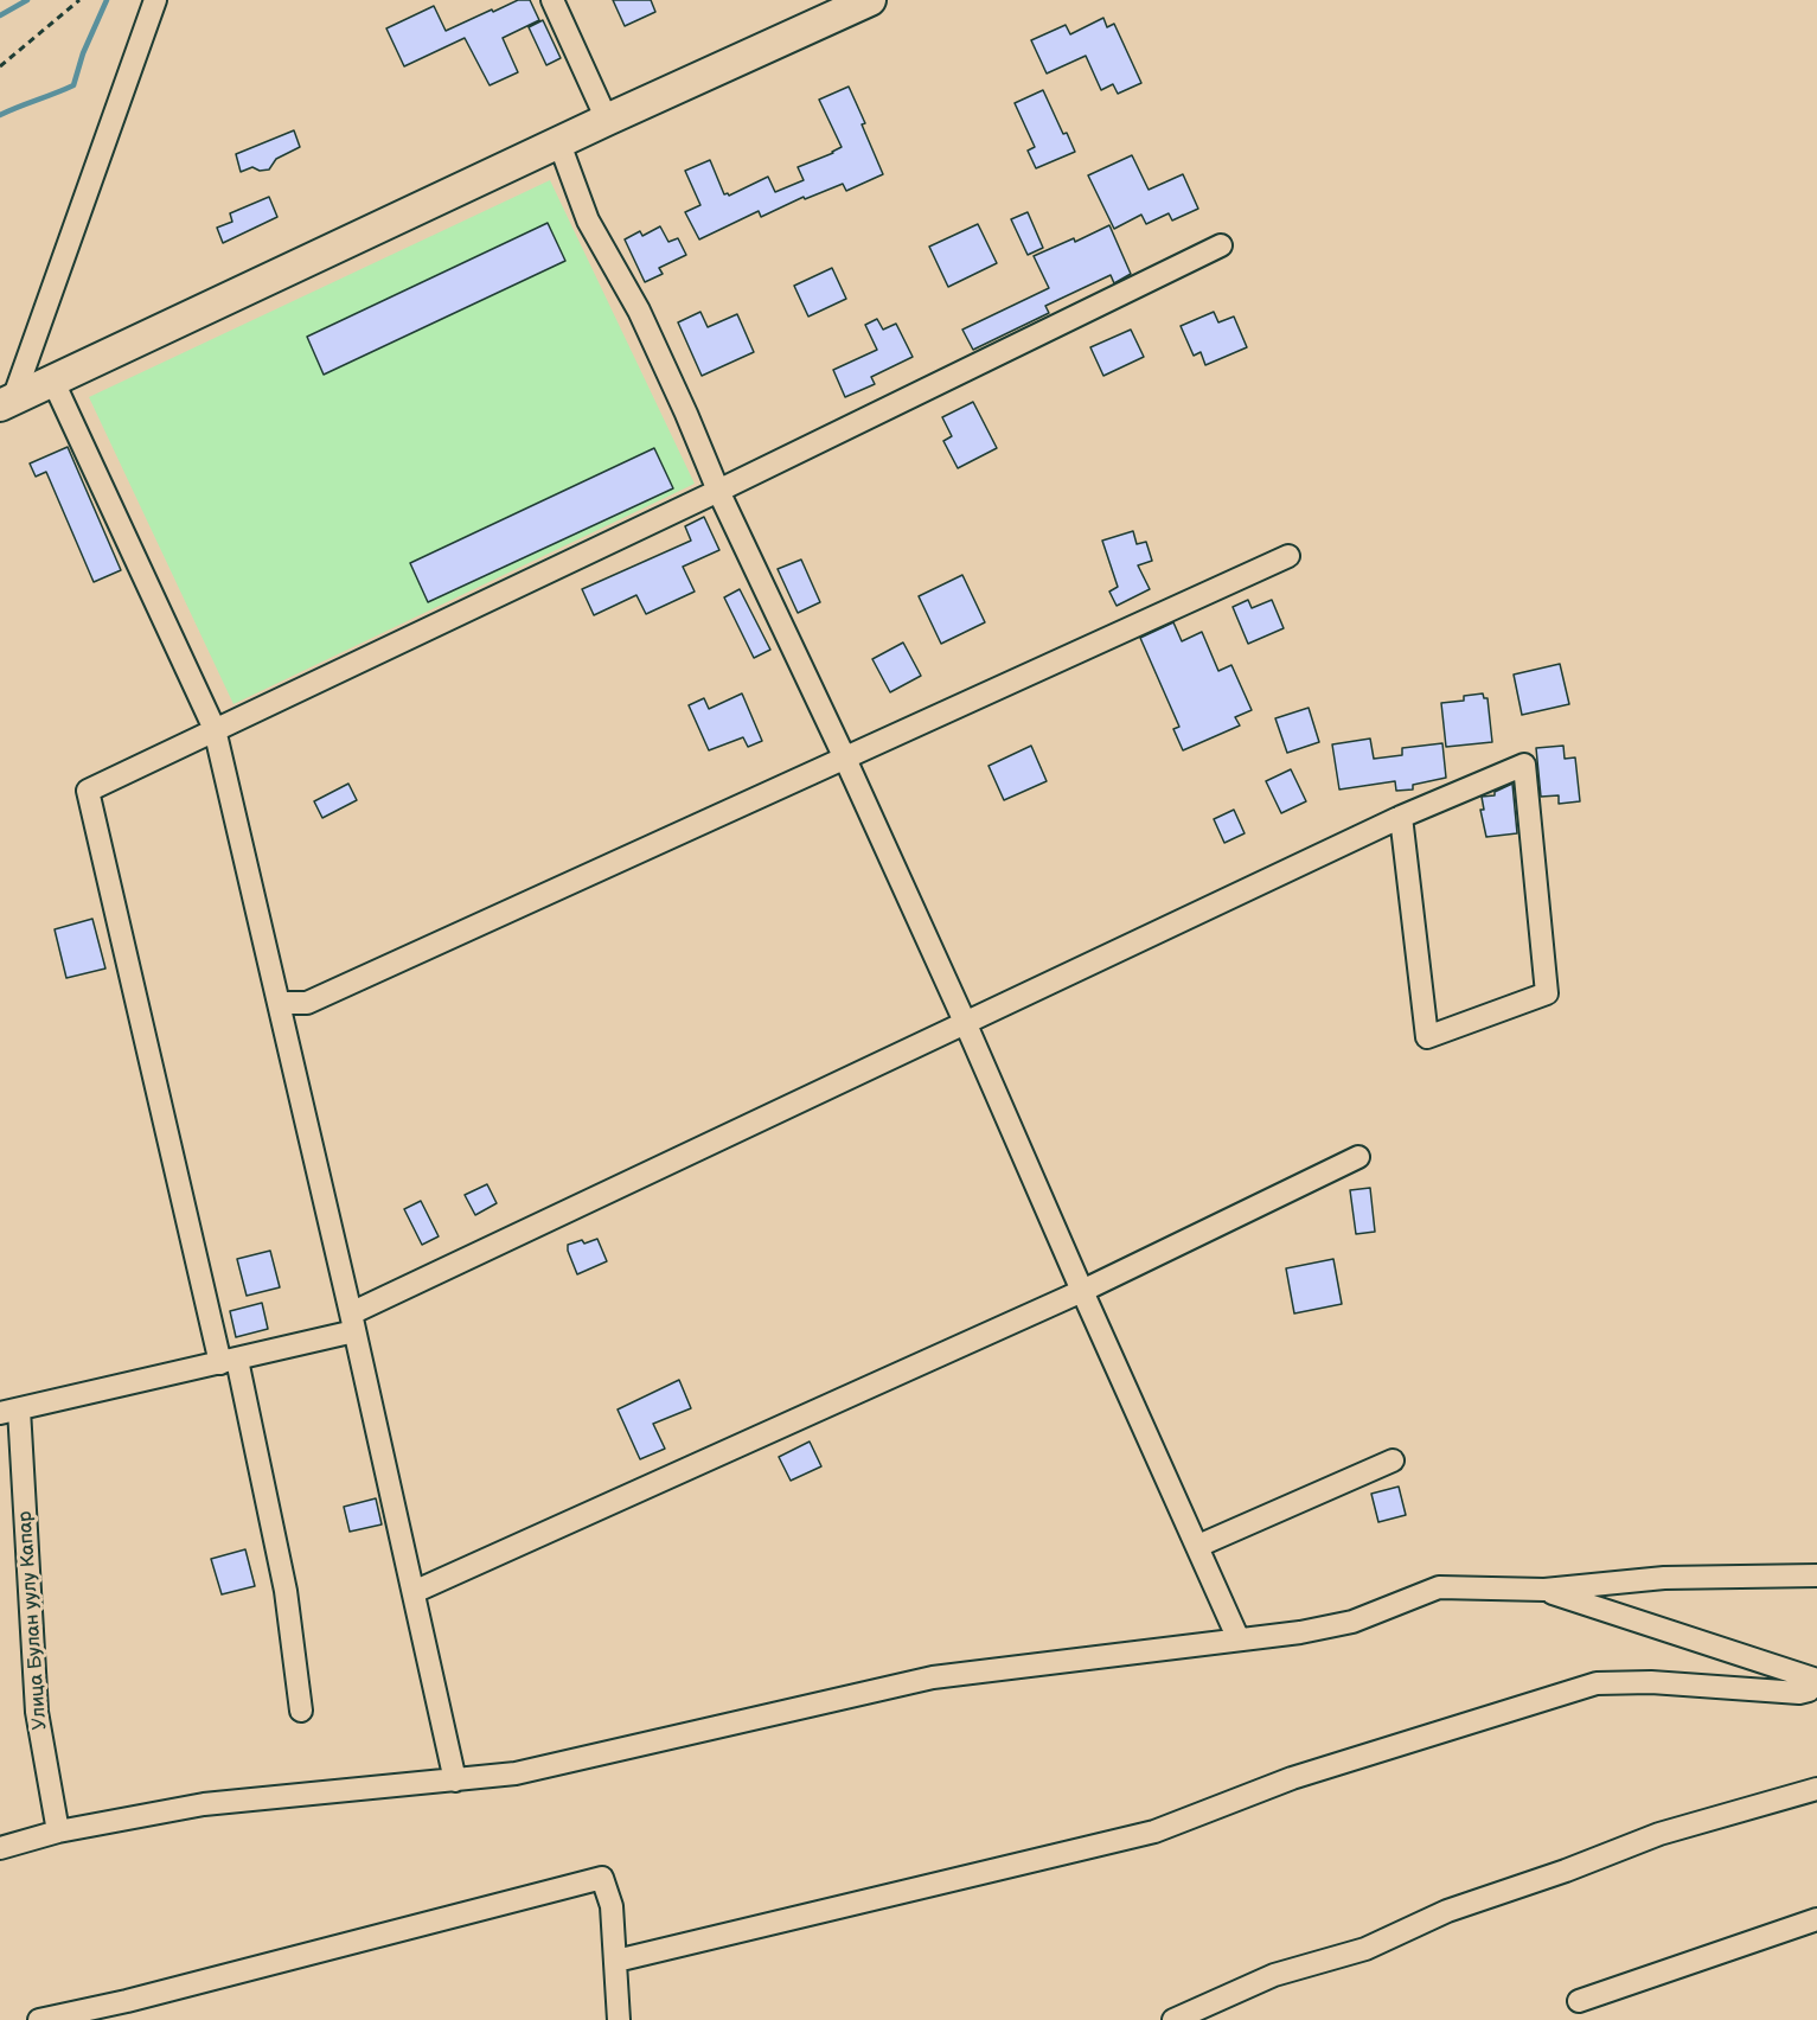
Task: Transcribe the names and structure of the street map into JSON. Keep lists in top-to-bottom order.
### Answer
{
  "streets": {
    "street": ["Улица Булан уулу Капар"]
  }
}
